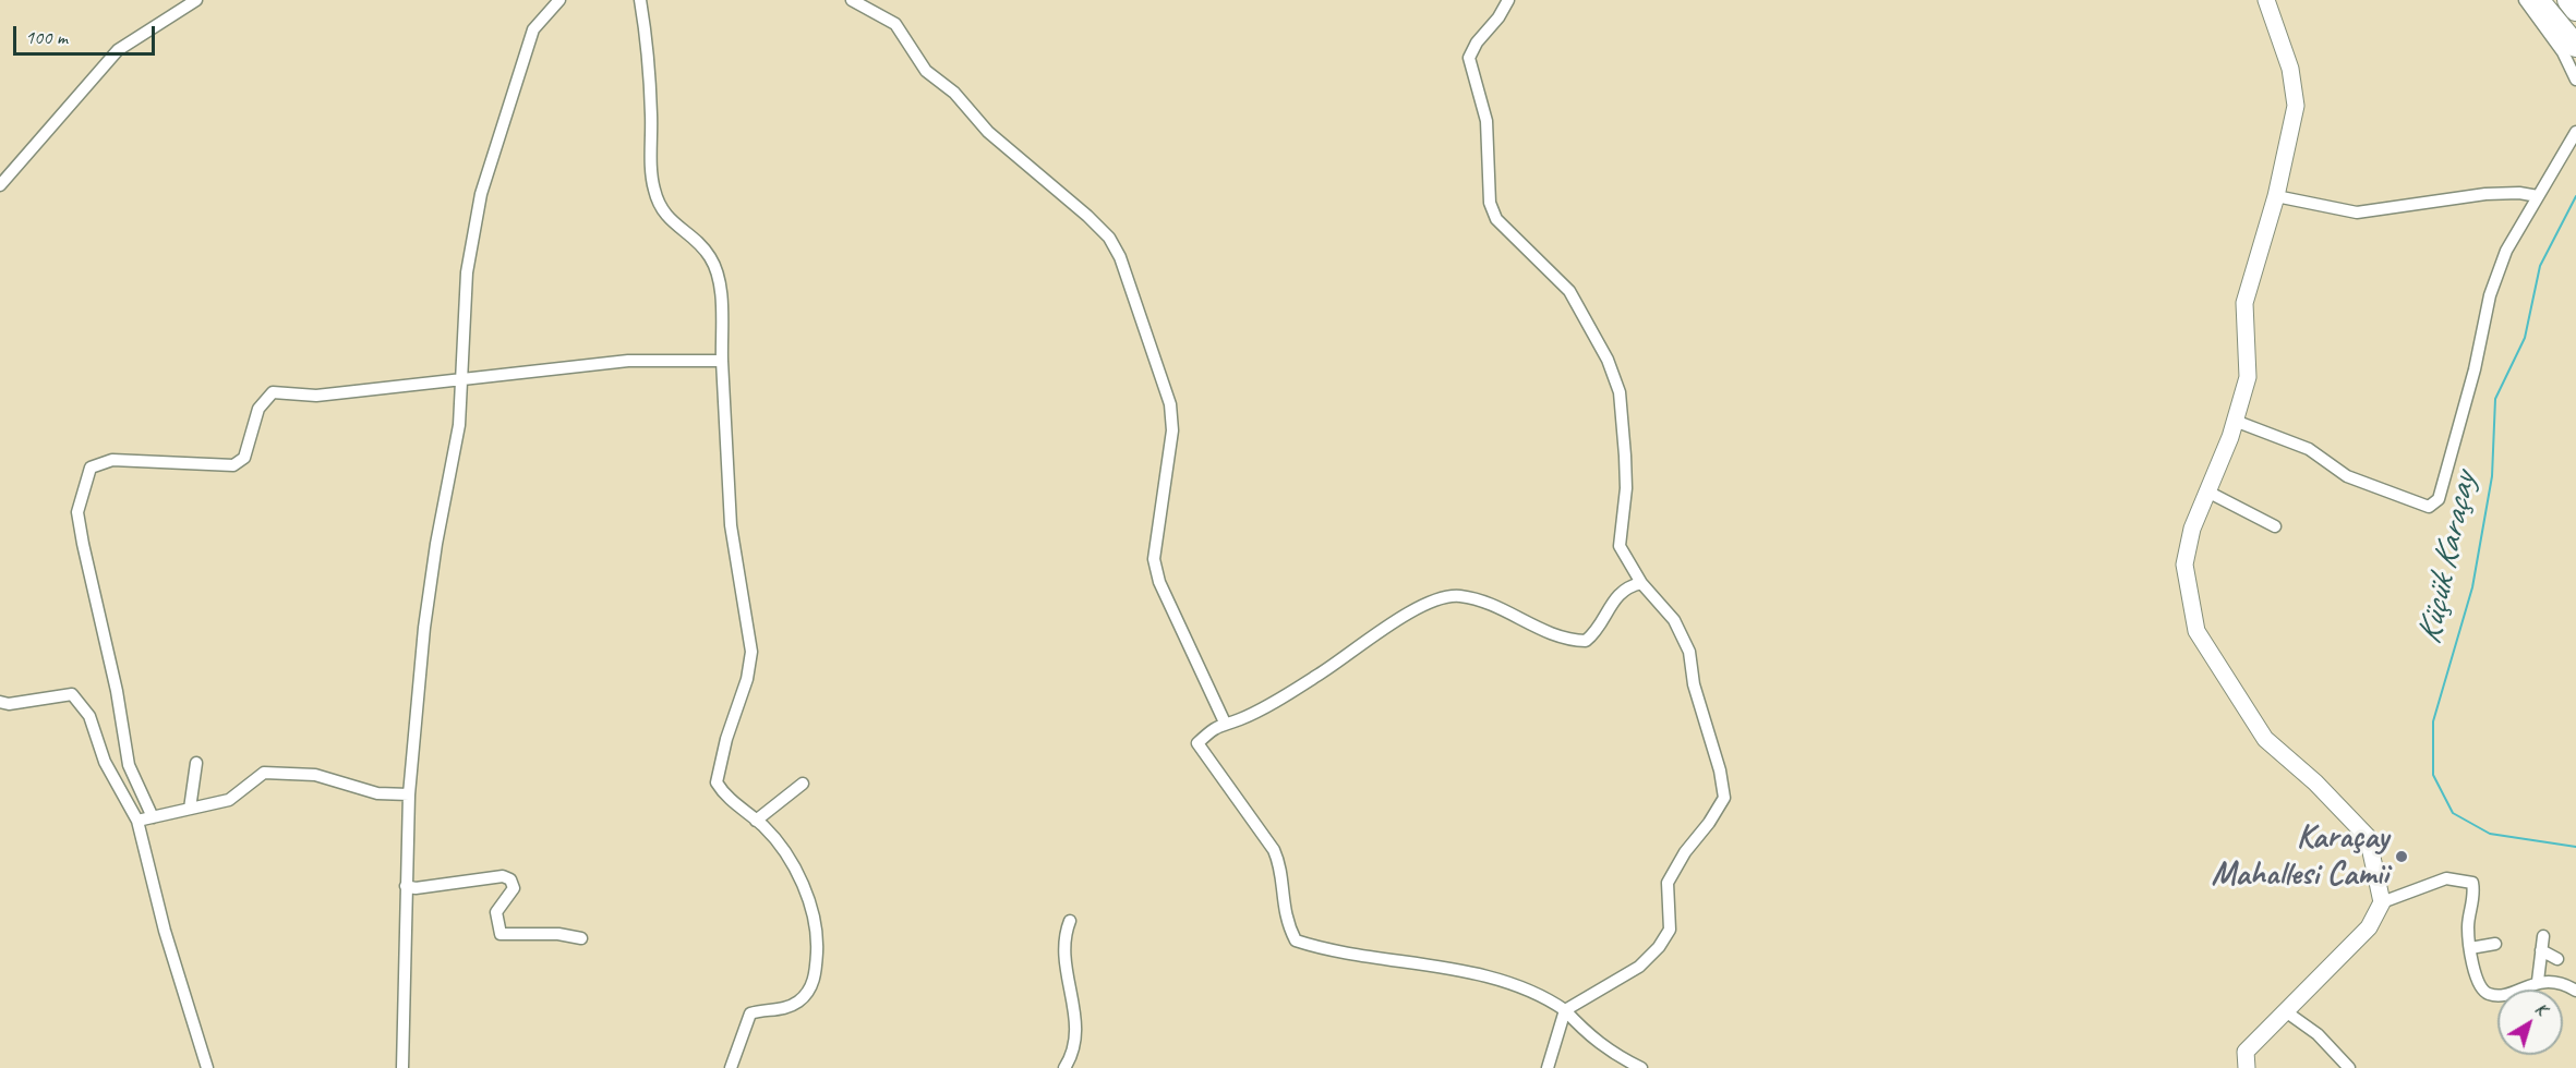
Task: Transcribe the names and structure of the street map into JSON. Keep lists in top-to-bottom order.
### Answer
{
  "water": ["Küçük Karaçay"],
  "places": ["Karaçay Mahallesi Camii"],
  "scale_bar": "100 m",
  "north": "top right"
}
